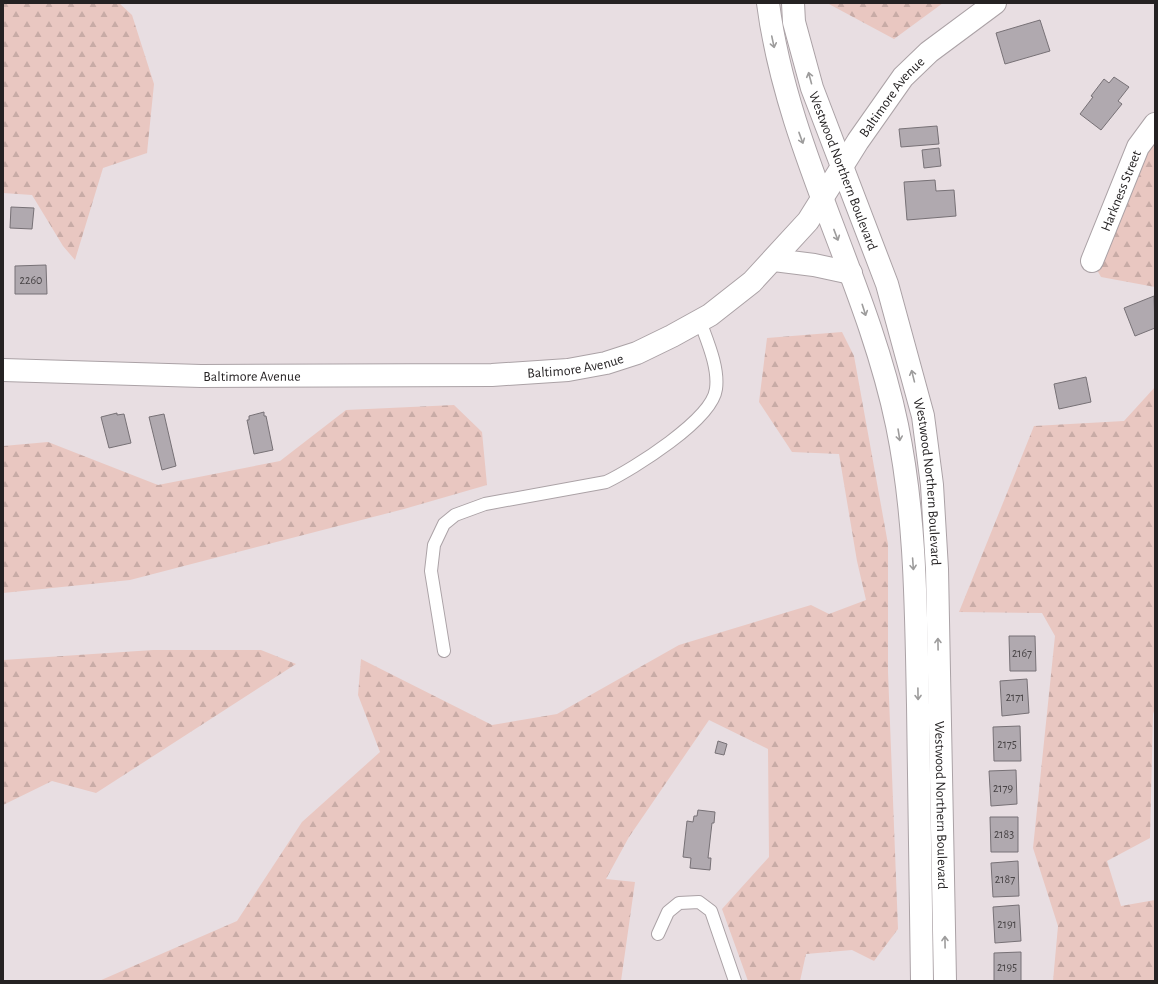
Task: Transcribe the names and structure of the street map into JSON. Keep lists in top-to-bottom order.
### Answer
{
  "streets": {
    "main road": ["Baltimore Avenue", "Westwood Northern Boulevard", "Harkness Street"]
  },
  "crossings": [
    ["Baltimore Avenue", "Westwood Northern Boulevard"]
  ],
  "house_numbers": [
    "2260",
    "2167",
    "2171",
    "2175",
    "2179",
    "2183",
    "2187",
    "2191",
    "2195"
  ]
}
